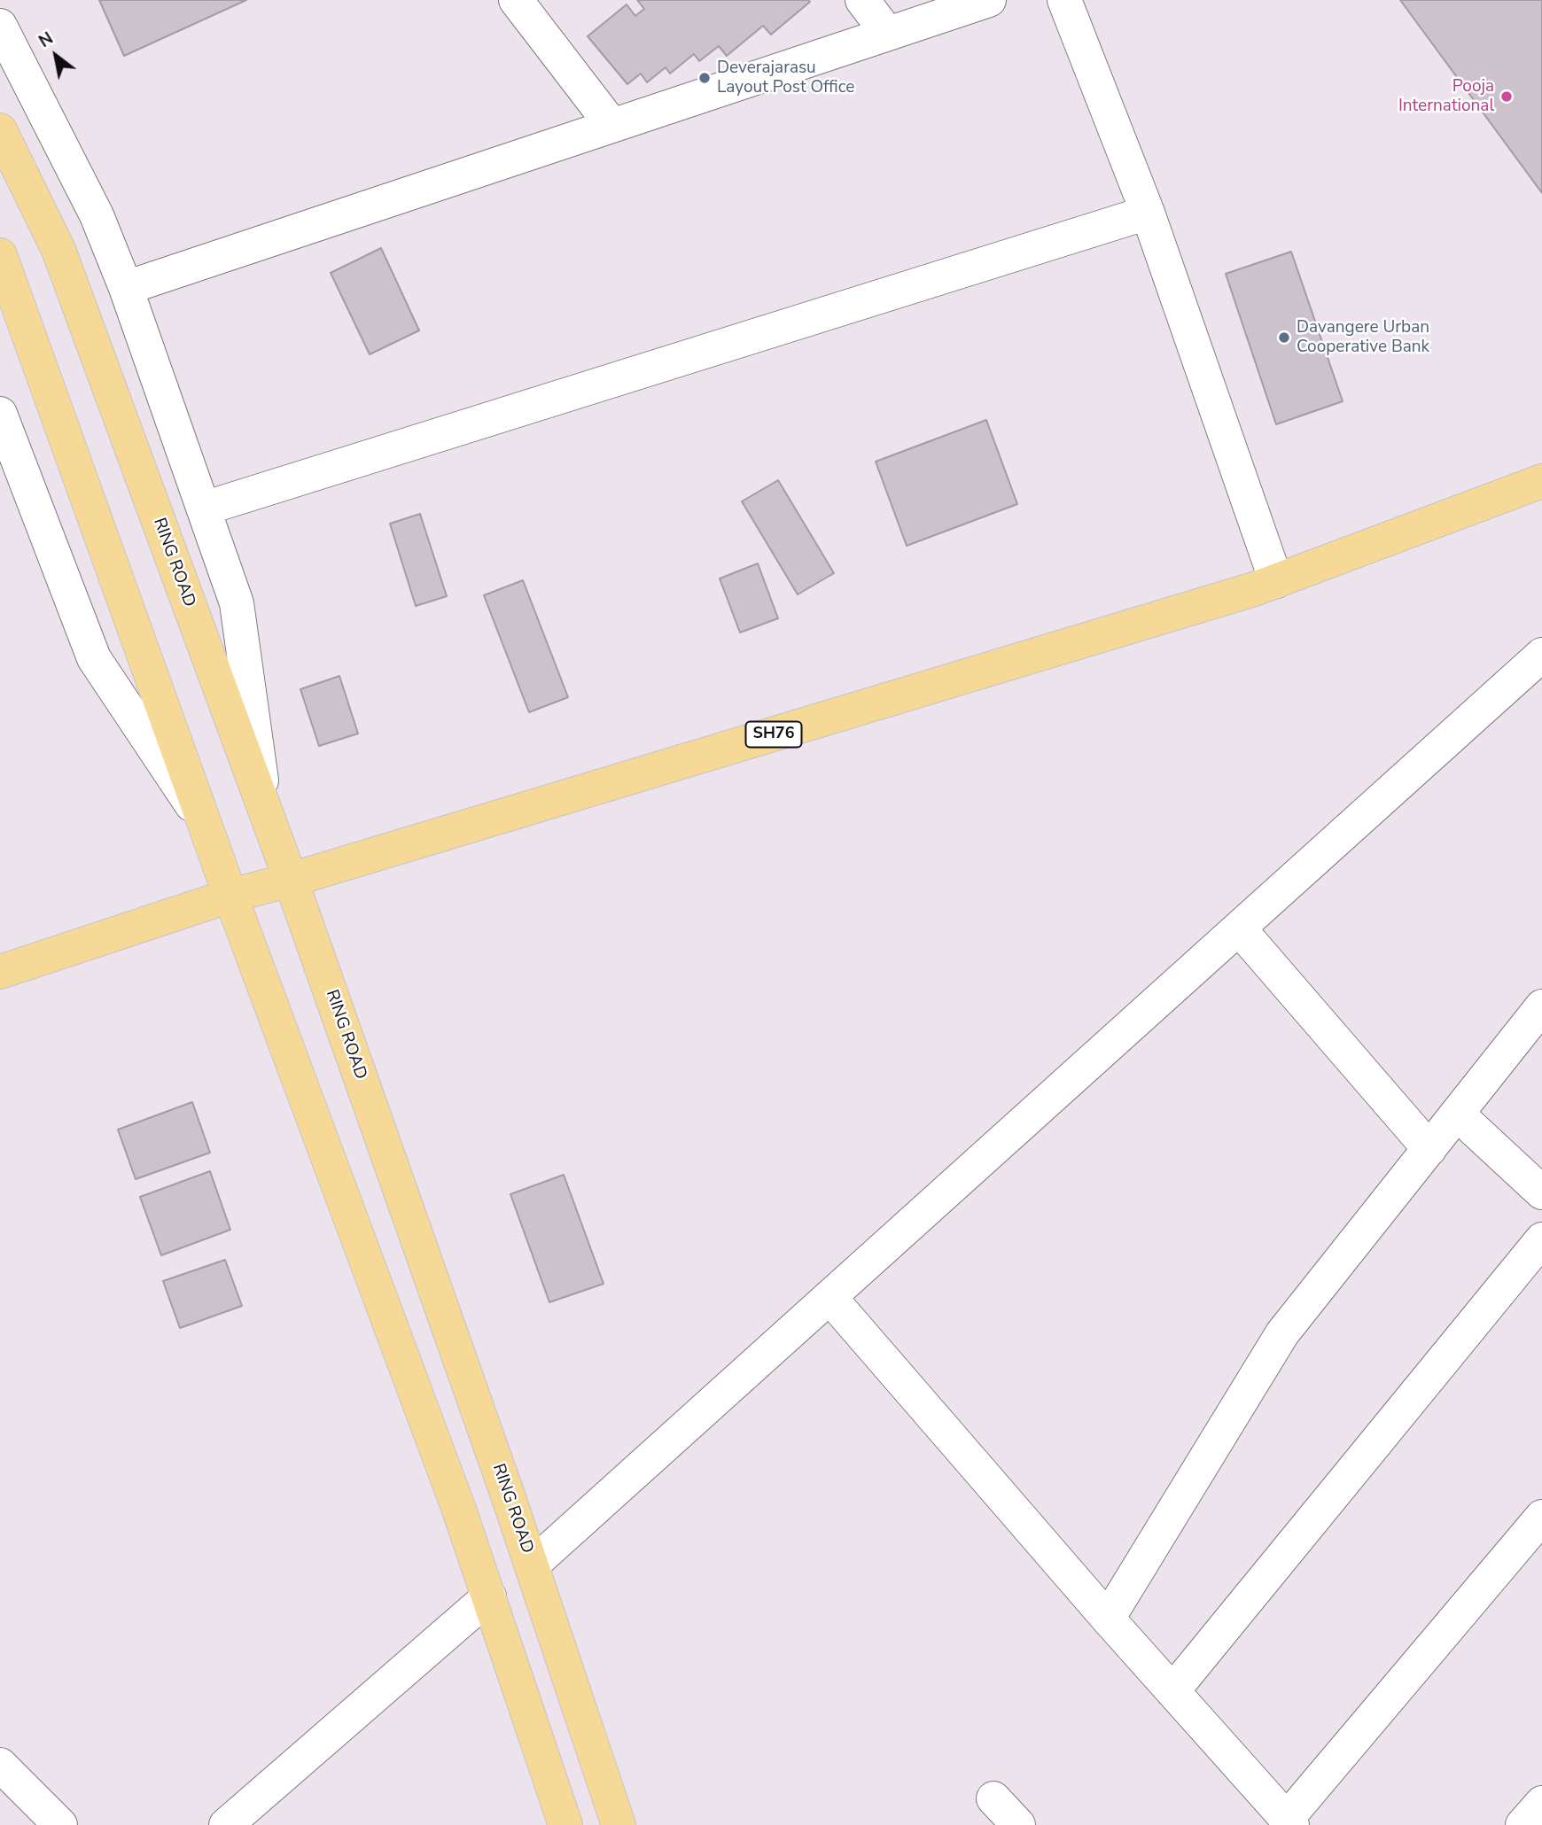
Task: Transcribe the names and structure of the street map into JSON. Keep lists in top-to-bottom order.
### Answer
{
  "streets": {
    "main road": ["RING ROAD", "SH76"]
  },
  "crossings": [
    ["RING ROAD", "SH76"]
  ],
  "places": ["Deverajarasu Layout Post Office", "Pooja International", "Davangere Urban Cooperative Bank"],
  "north": "top left"
}
